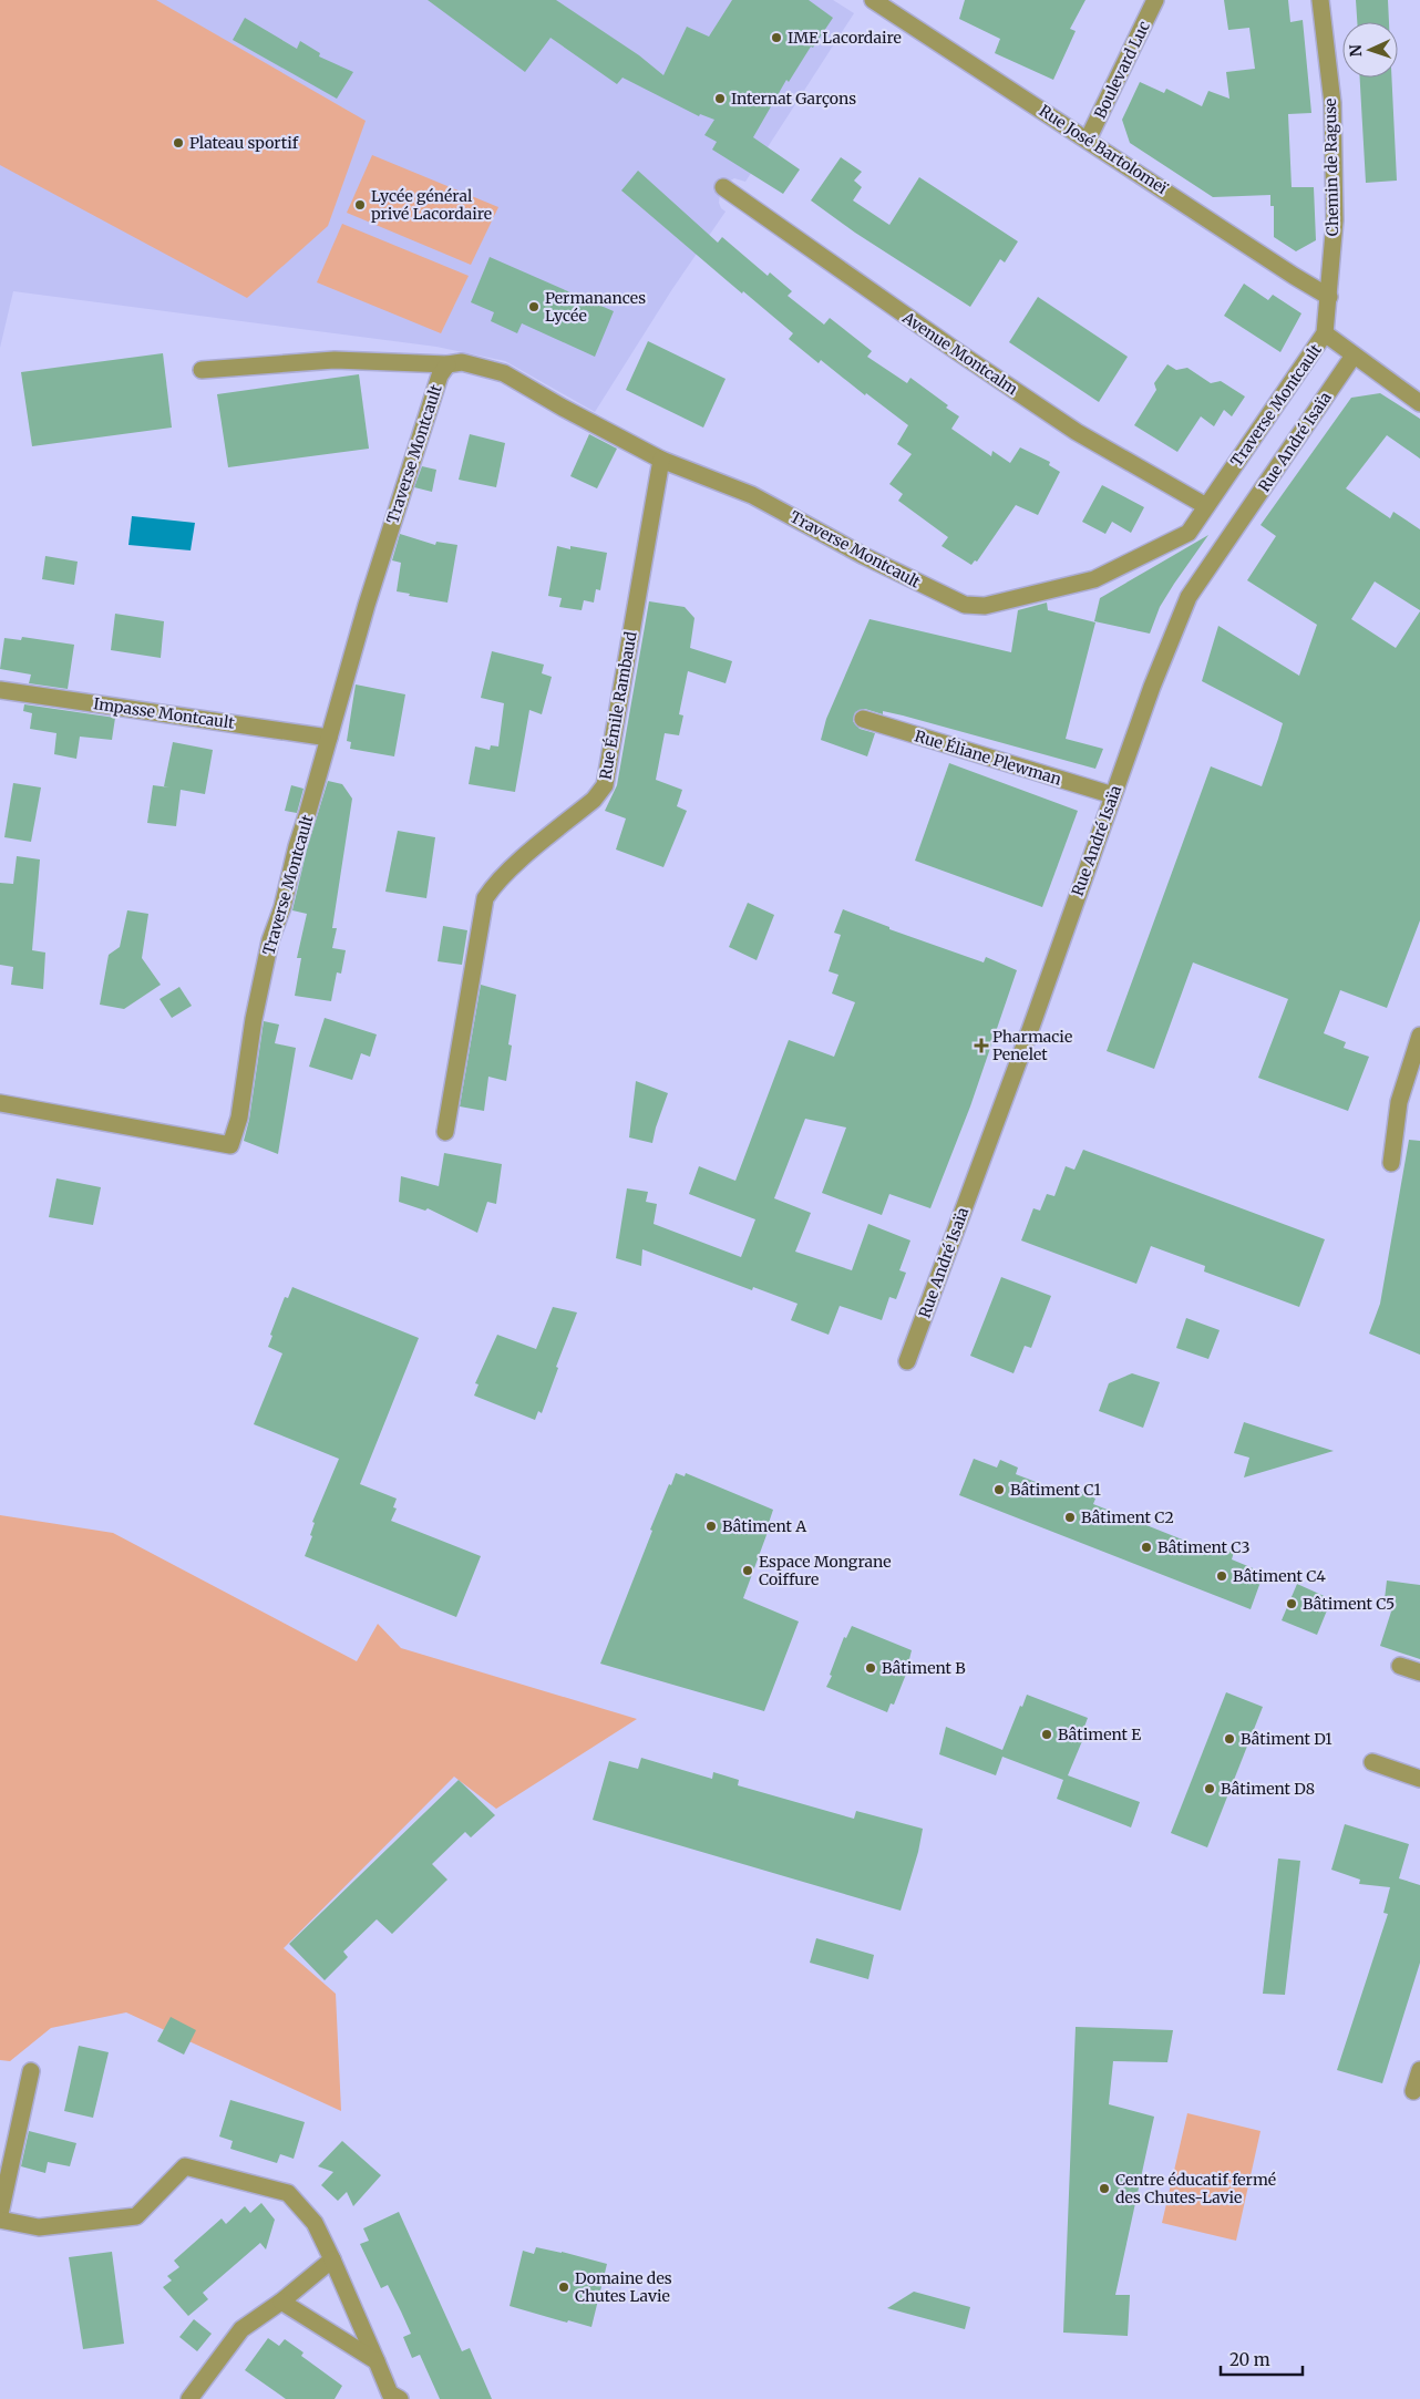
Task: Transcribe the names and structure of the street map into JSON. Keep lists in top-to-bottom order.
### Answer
{
  "streets": {
    "street": [
      "Boulevard Luc",
      "Rue José Bartolomeï",
      "Chemin de Raguse",
      "Avenue Montcalm",
      "Traverse Montcault",
      "Rue André Isaïa",
      "Rue Émile Rambaud",
      "Impasse Montcault",
      "Rue Éliane Plewman"
    ]
  },
  "crossings": [
    ["Boulevard Luc", "Rue José Bartolomeï"],
    ["Rue José Bartolomeï", "Chemin de Raguse"],
    ["Chemin de Raguse", "Traverse Montcault"],
    ["Avenue Montcalm", "Traverse Montcault"],
    ["Traverse Montcault", "Rue Émile Rambaud"],
    ["Traverse Montcault", "Impasse Montcault"],
    ["Rue André Isaïa", "Rue Éliane Plewman"]
  ],
  "places": {
    "other": [
      "IME Lacordaire",
      "Internat Garçons",
      "Plateau sportif",
      "Lycée général privé Lacordaire",
      "Permanances Lycée",
      "Bâtiment C1",
      "Bâtiment C2",
      "Bâtiment A",
      "Bâtiment C3",
      "Espace Mongrane Coiffure",
      "Bâtiment C4",
      "Bâtiment C5",
      "Bâtiment B",
      "Bâtiment E",
      "Bâtiment D1",
      "Bâtiment D8",
      "Centre éducatif fermé des Chutes-Lavie",
      "Domaine des Chutes Lavie"
    ],
    "health": ["Pharmacie Penelet"]
  },
  "scale_bar": "20 m",
  "north": "left"
}
